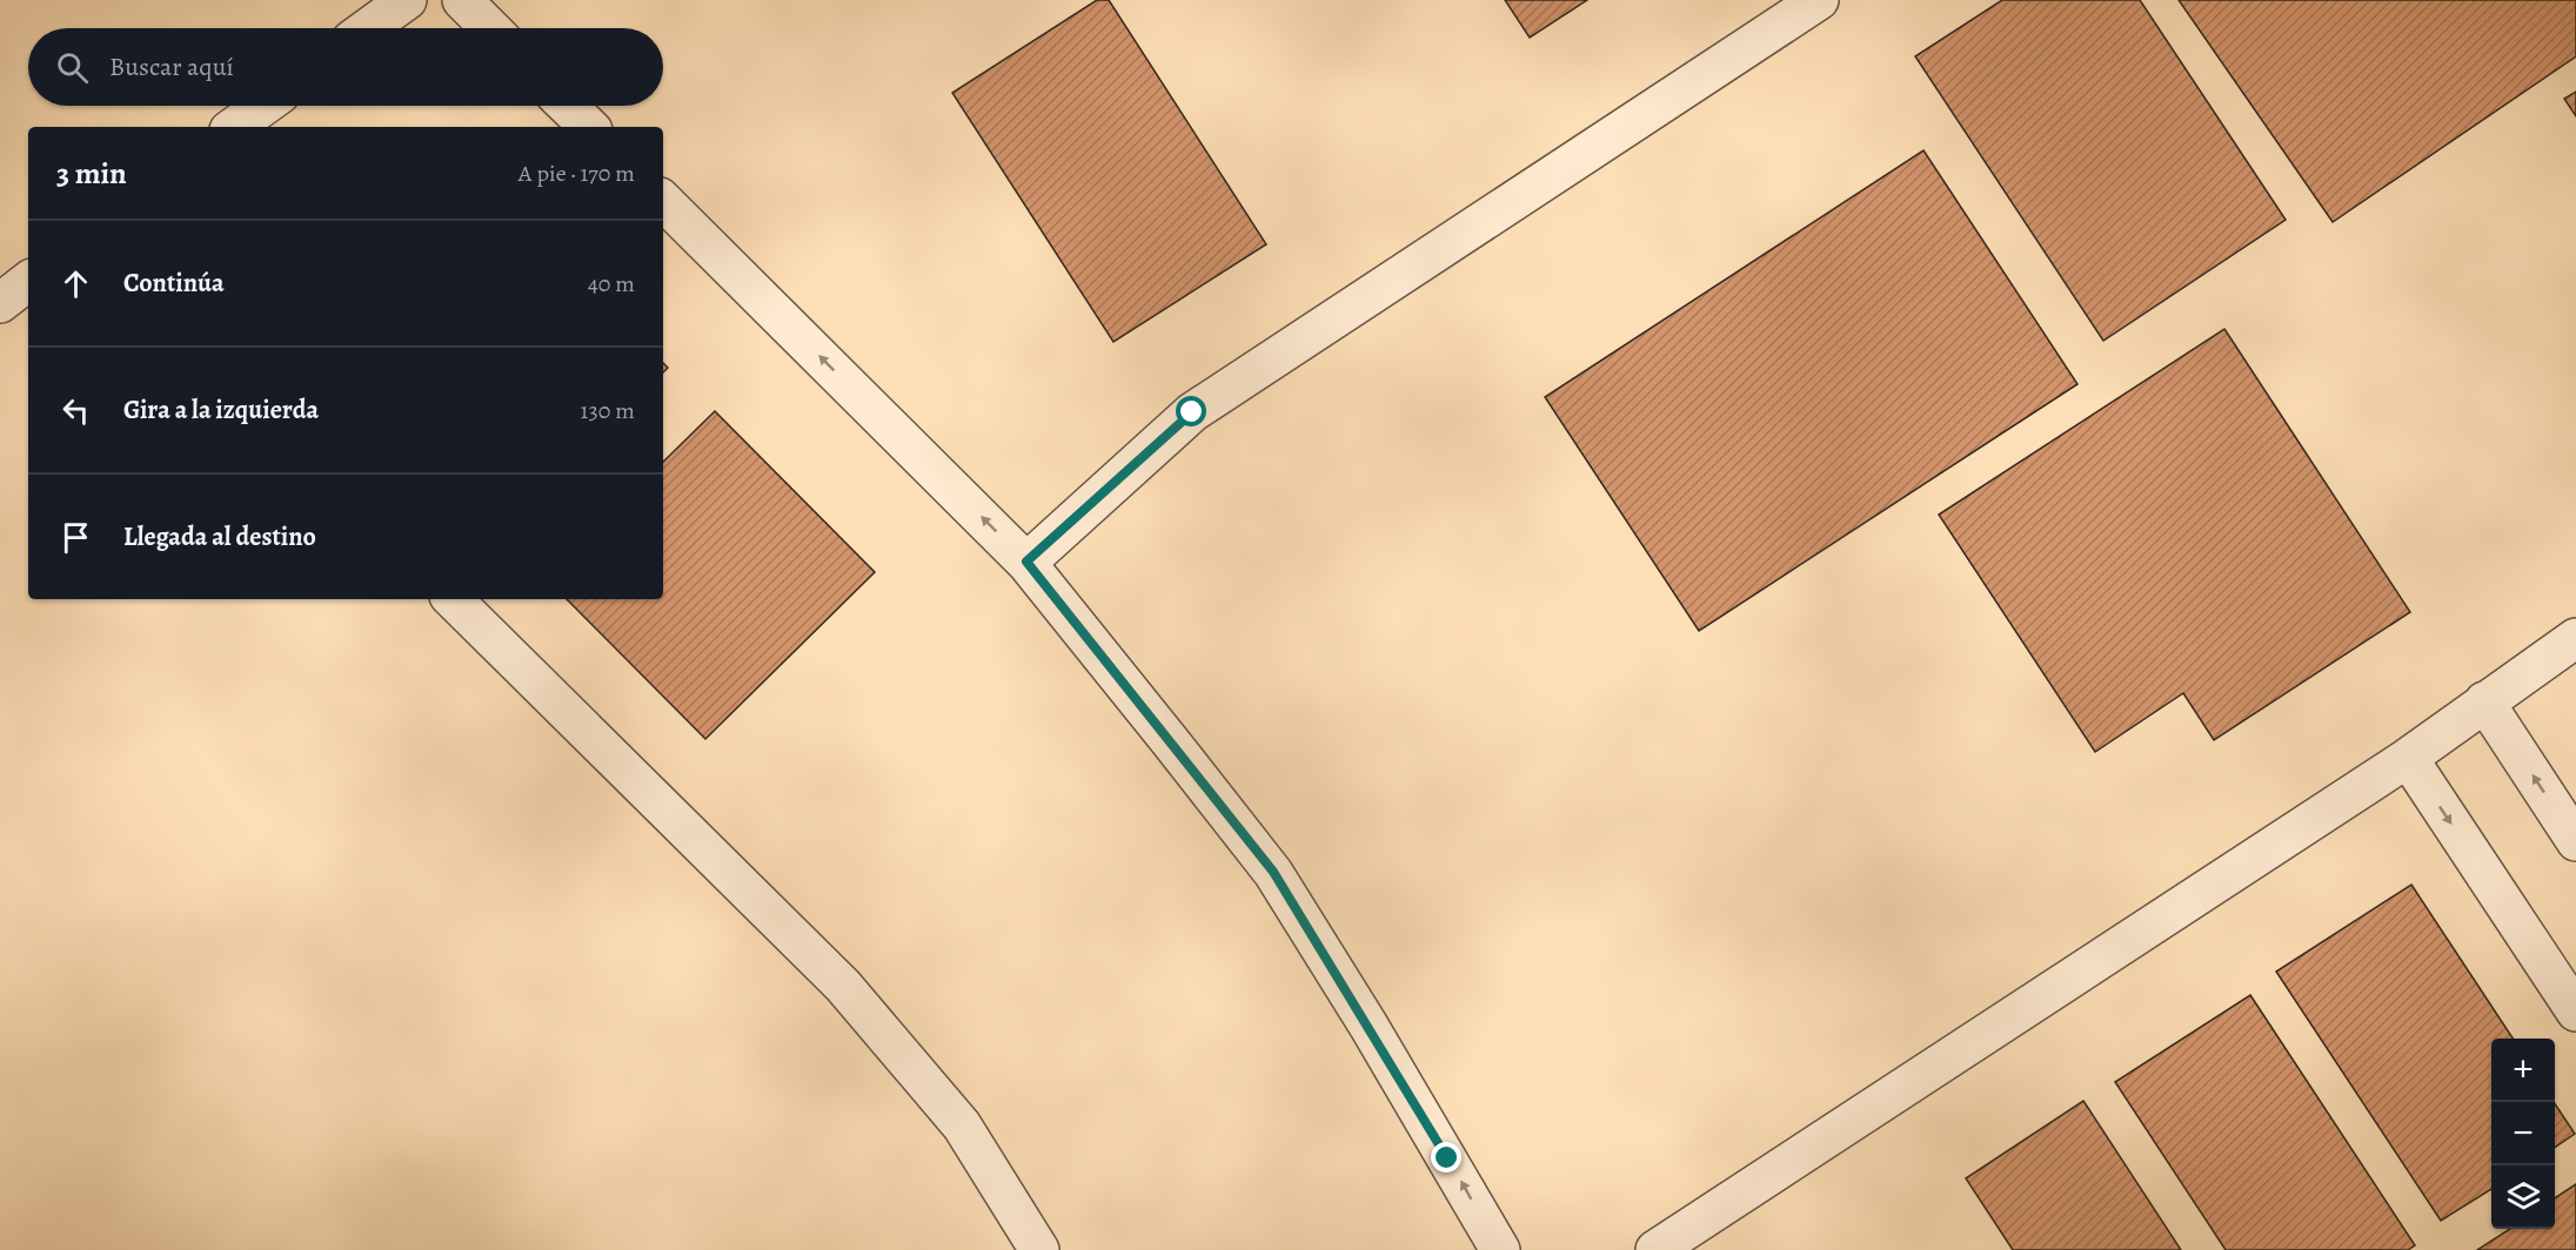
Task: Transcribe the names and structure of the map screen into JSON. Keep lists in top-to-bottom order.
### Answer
{
  "page": {
    "search": "Buscar aquí",
    "heading": ["3 min", "A pie · 170 m"],
    "list": [
      ["Continúa", "40 m"],
      ["Gira a la izquierda", "130 m"],
      "Llegada al destino"
    ],
    "map_buttons": ["+", "−"]
  }
}
